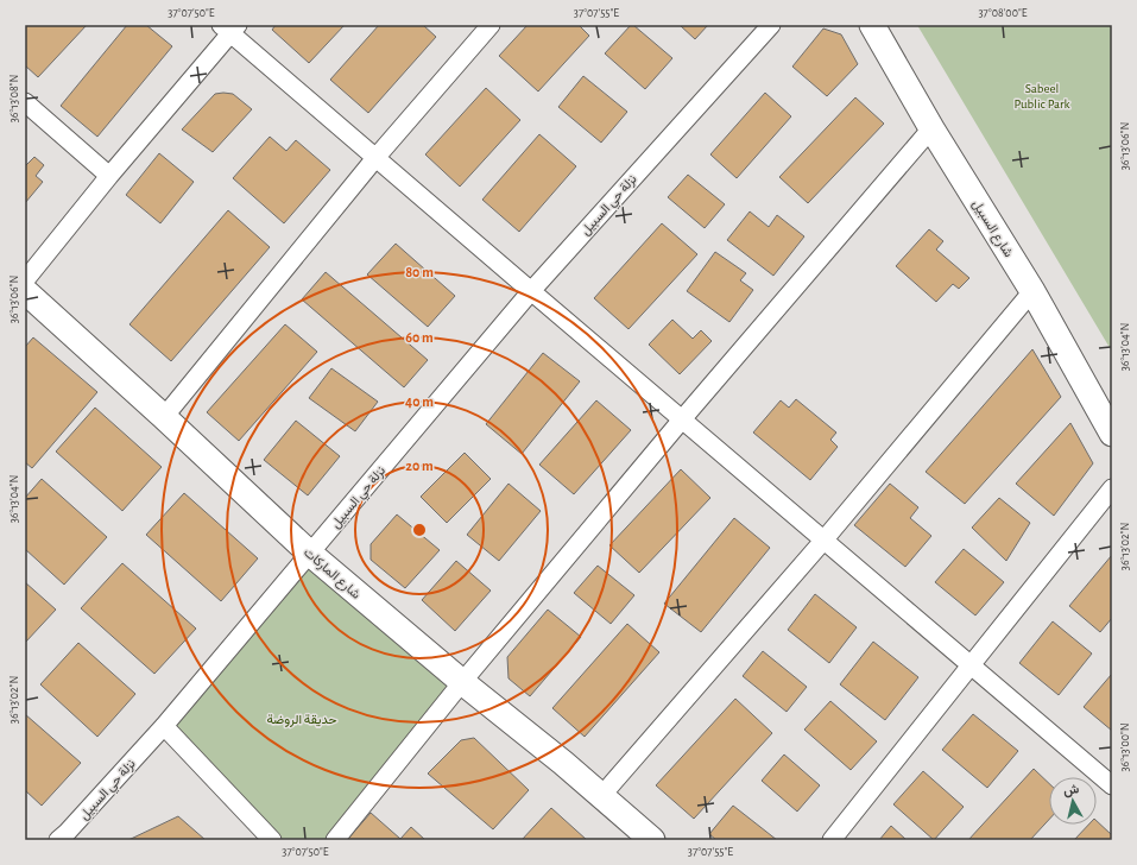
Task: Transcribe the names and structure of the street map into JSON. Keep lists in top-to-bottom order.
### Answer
{
  "streets": {
    "street": ["نزلة حي السبيل", "شارع السبيل", "شارع الماركات"]
  },
  "crossings": [
    ["نزلة حي السبيل", "شارع الماركات"]
  ],
  "parks": ["Sabeel Public Park", "حديقة الروضة"],
  "north": "top",
  "coordinates": [
    "37°07'50\"E",
    "37°07'55\"E",
    "37°08'00\"E",
    "36°13'08\"N",
    "36°13'06\"N",
    "36°13'04\"N",
    "36°13'02\"N",
    "36°13'00\"N"
  ],
  "rings": [
    "80 m",
    "60 m",
    "40 m",
    "20 m"
  ]
}
